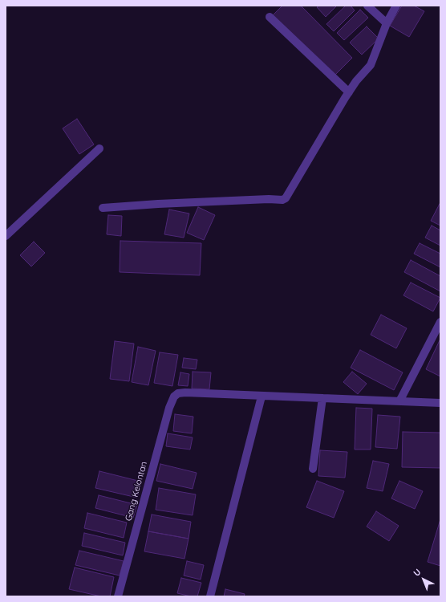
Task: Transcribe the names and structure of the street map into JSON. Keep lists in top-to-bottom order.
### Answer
{
  "streets": {
    "street": ["Gang Kelontan"]
  },
  "north": "top left"
}
